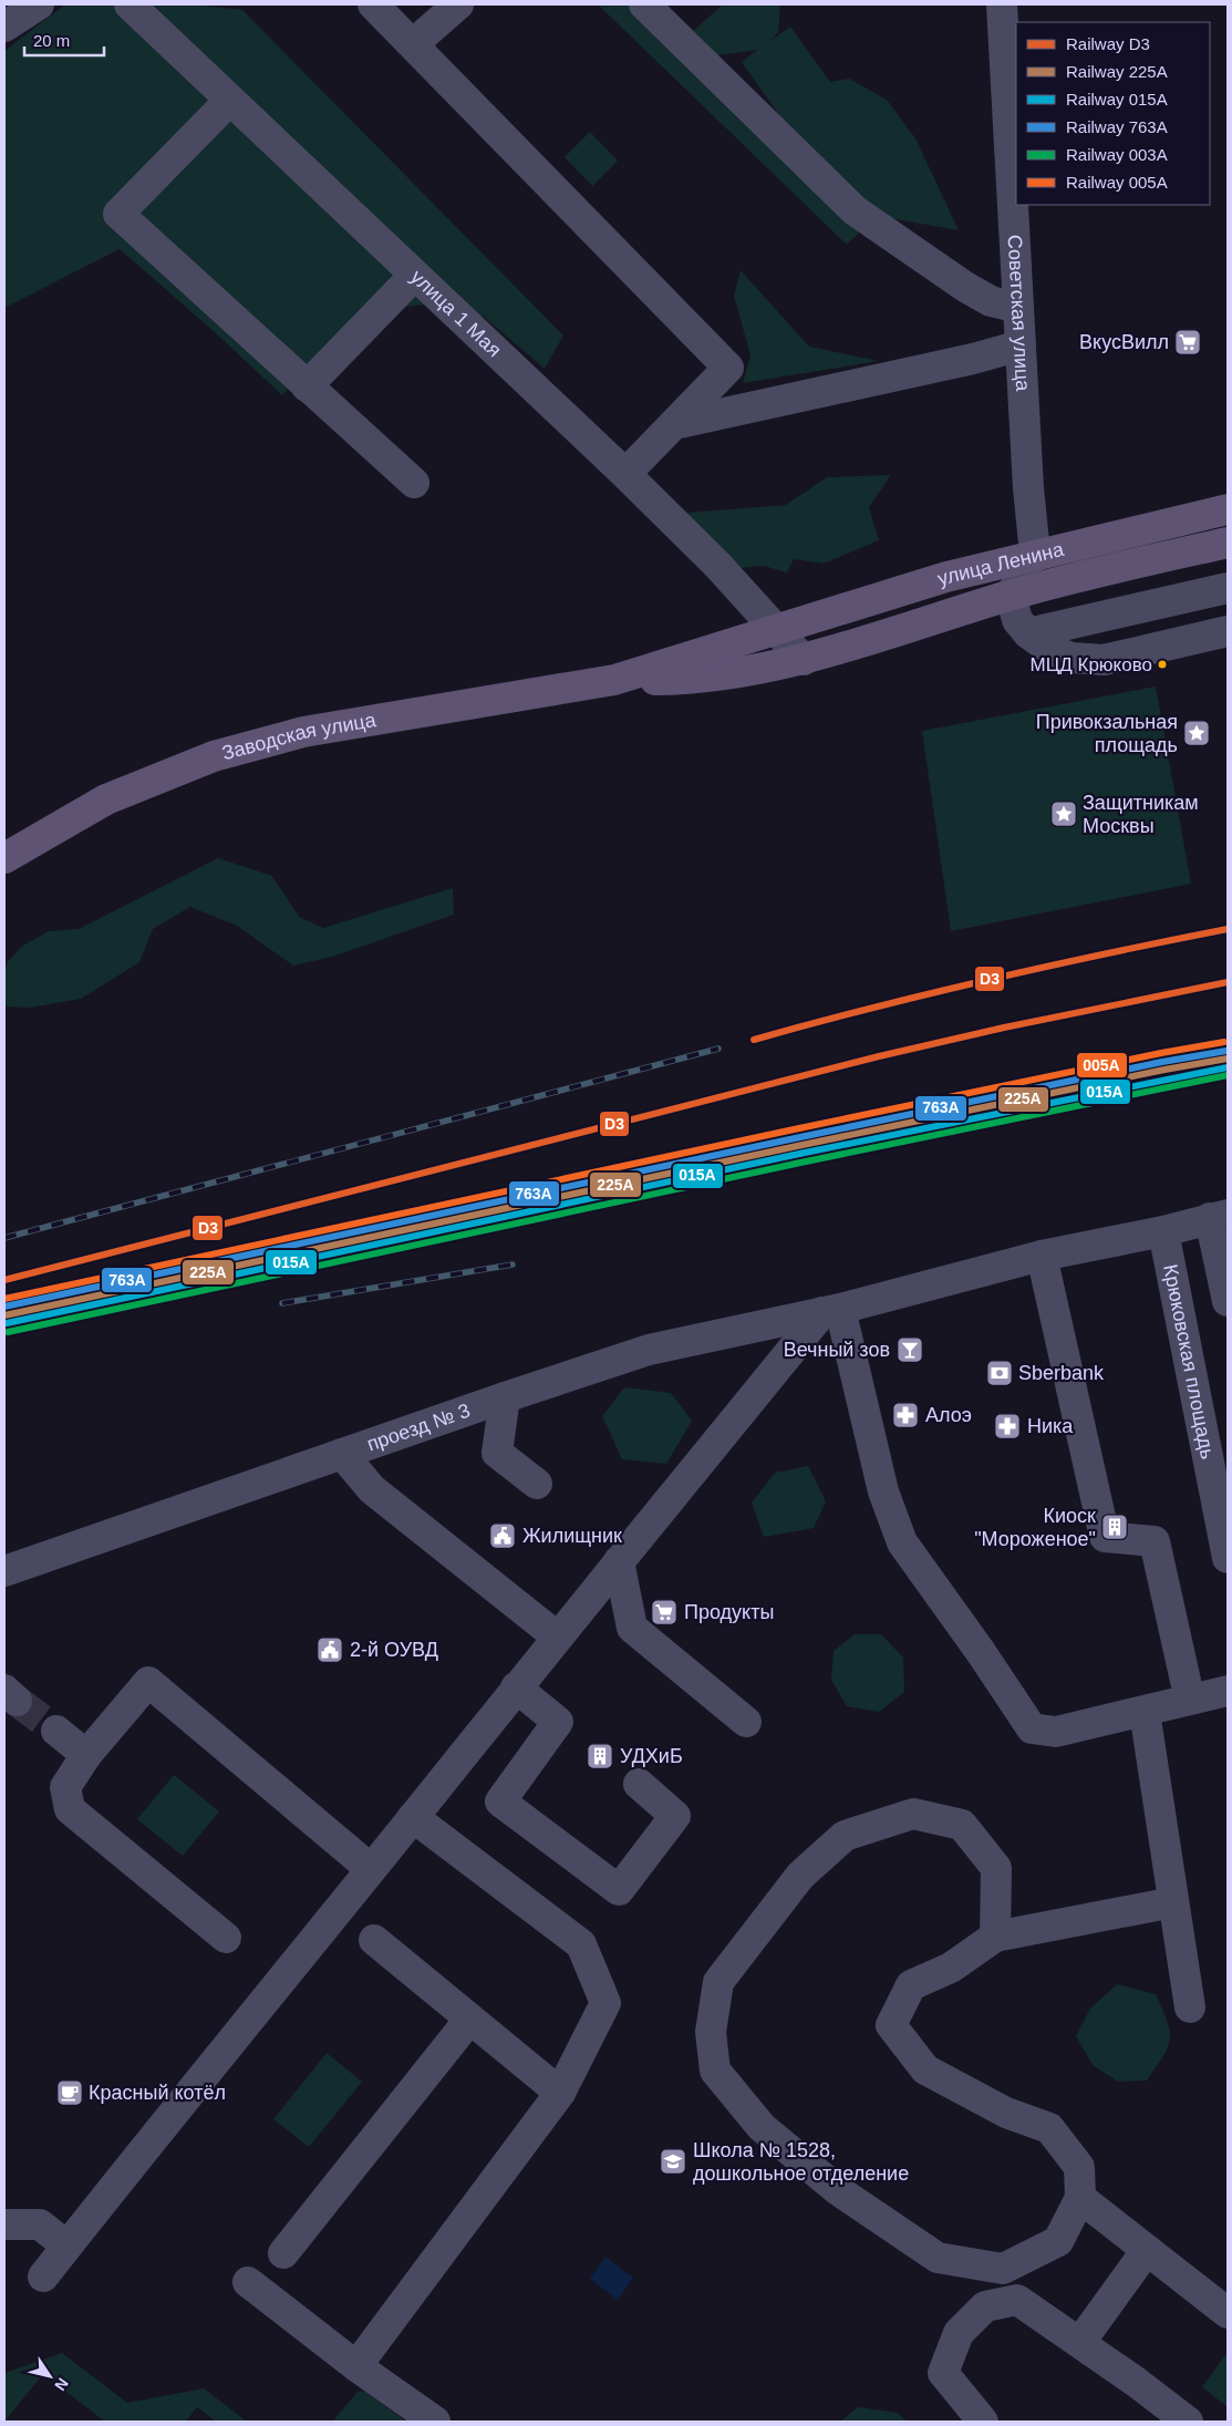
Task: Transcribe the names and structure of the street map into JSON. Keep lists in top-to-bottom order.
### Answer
{
  "streets": {
    "main road": ["улица Ленина", "Заводская улица"],
    "street": [
      "Советская улица",
      "улица 1 Мая",
      "Крюковская площадь",
      "проезд № 3"
    ]
  },
  "crossings": [
    ["Советская улица", "улица Ленина"],
    ["улица 1 Мая", "улица Ленина"],
    ["улица 1 Мая", "Заводская улица"],
    ["улица Ленина", "Заводская улица"],
    ["Крюковская площадь", "проезд № 3"]
  ],
  "places": {
    "supermarket": ["ВкусВилл", "Продукты"],
    "other": ["МЦД Крюково"],
    "place": ["Привокзальная площадь", "Защитникам Москвы"],
    "bar": ["Вечный зов"],
    "bank": ["Sberbank"],
    "pharmacy": ["Алоэ", "Ника"],
    "building": ["Киоск \"Мороженое\"", "УДХиБ"],
    "public building": ["Жилищник", "2-й ОУВД"],
    "cafe": ["Красный котёл"],
    "school or university": ["Школа № 1528, дошкольное отделение"]
  },
  "lines": [
    "rail line D3",
    "rail line 005А",
    "rail line 763А",
    "rail line 225А",
    "rail line 015А",
    "rail line 003А"
  ],
  "legend": [
    "Railway D3",
    "Railway 225А",
    "Railway 015А",
    "Railway 763А",
    "Railway 003А",
    "Railway 005А"
  ],
  "scale_bar": "20 m",
  "north": "bottom right"
}
